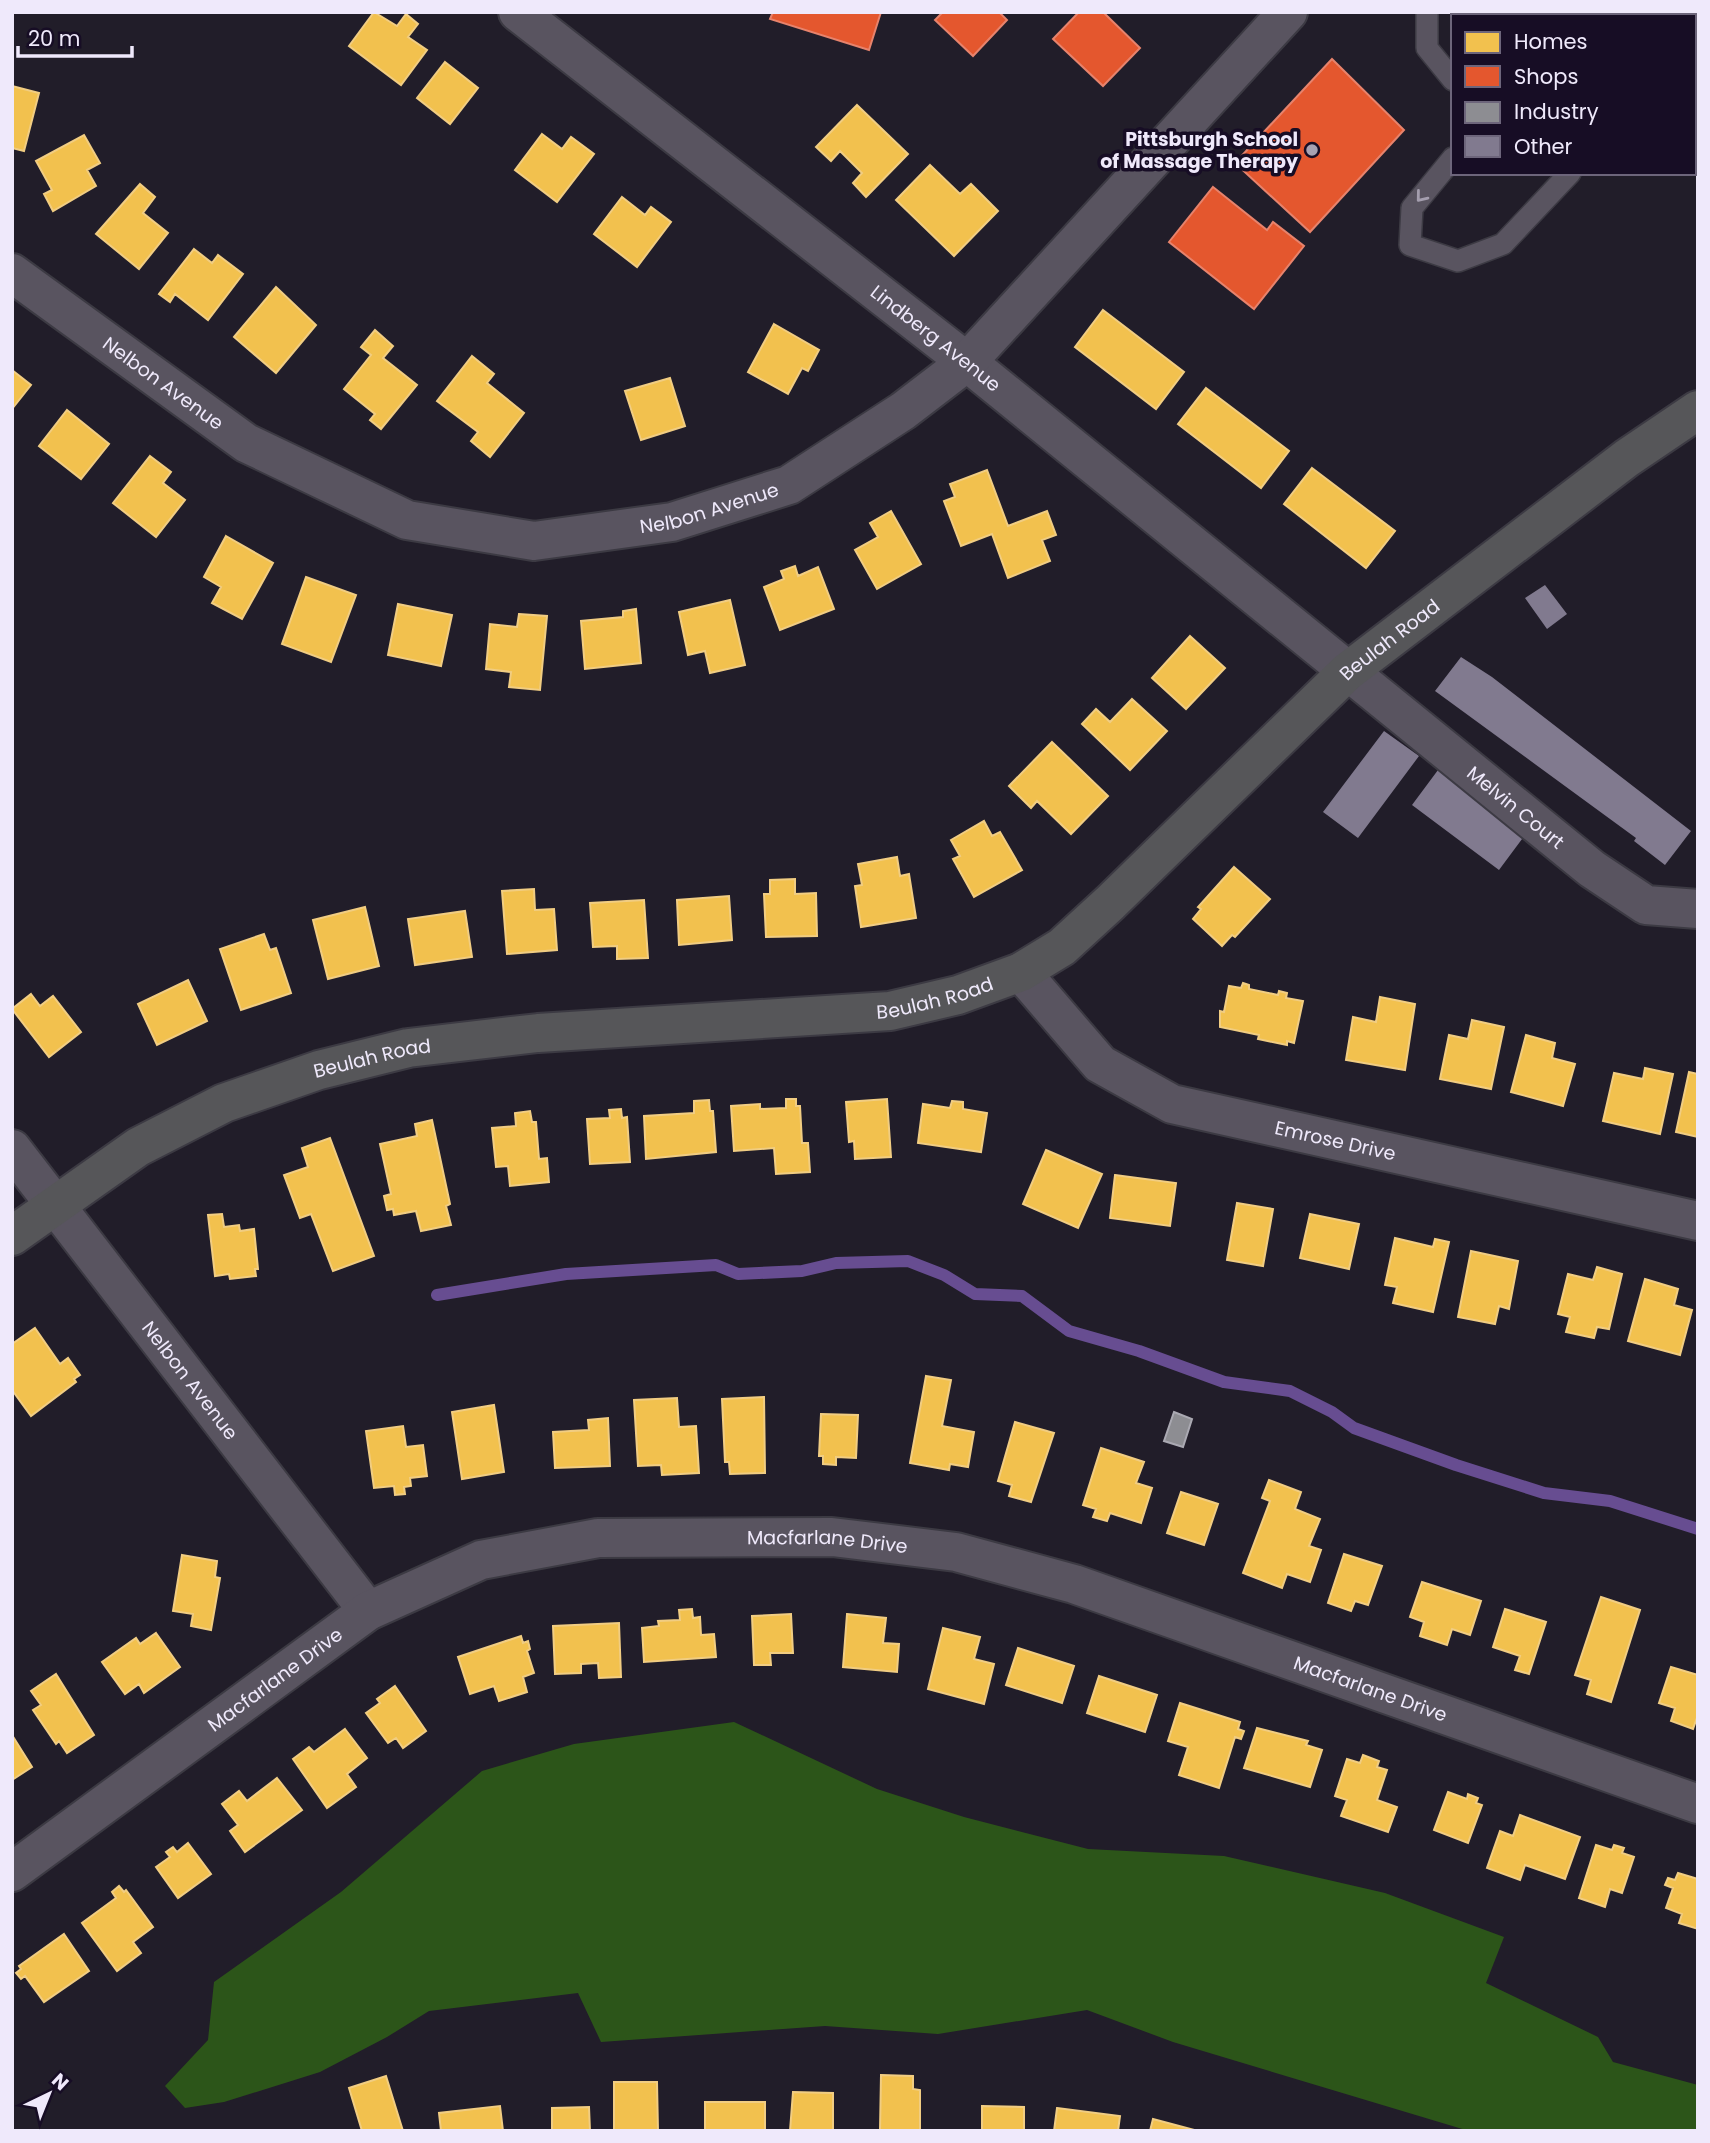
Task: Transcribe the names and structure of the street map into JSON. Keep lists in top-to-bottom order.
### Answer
{
  "streets": {
    "main road": ["Beulah Road"],
    "street": [
      "Lindberg Avenue",
      "Nelbon Avenue",
      "Melvin Court",
      "Emrose Drive",
      "Macfarlane Drive"
    ]
  },
  "crossings": [
    ["Lindberg Avenue", "Nelbon Avenue"],
    ["Lindberg Avenue", "Beulah Road"],
    ["Lindberg Avenue", "Melvin Court"],
    ["Nelbon Avenue", "Beulah Road"],
    ["Nelbon Avenue", "Macfarlane Drive"],
    ["Beulah Road", "Melvin Court"],
    ["Beulah Road", "Emrose Drive"]
  ],
  "places": ["Pittsburgh School of Massage Therapy"],
  "legend": [
    "Homes",
    "Shops",
    "Industry",
    "Other"
  ],
  "scale_bar": "20 m",
  "north": "top right"
}
